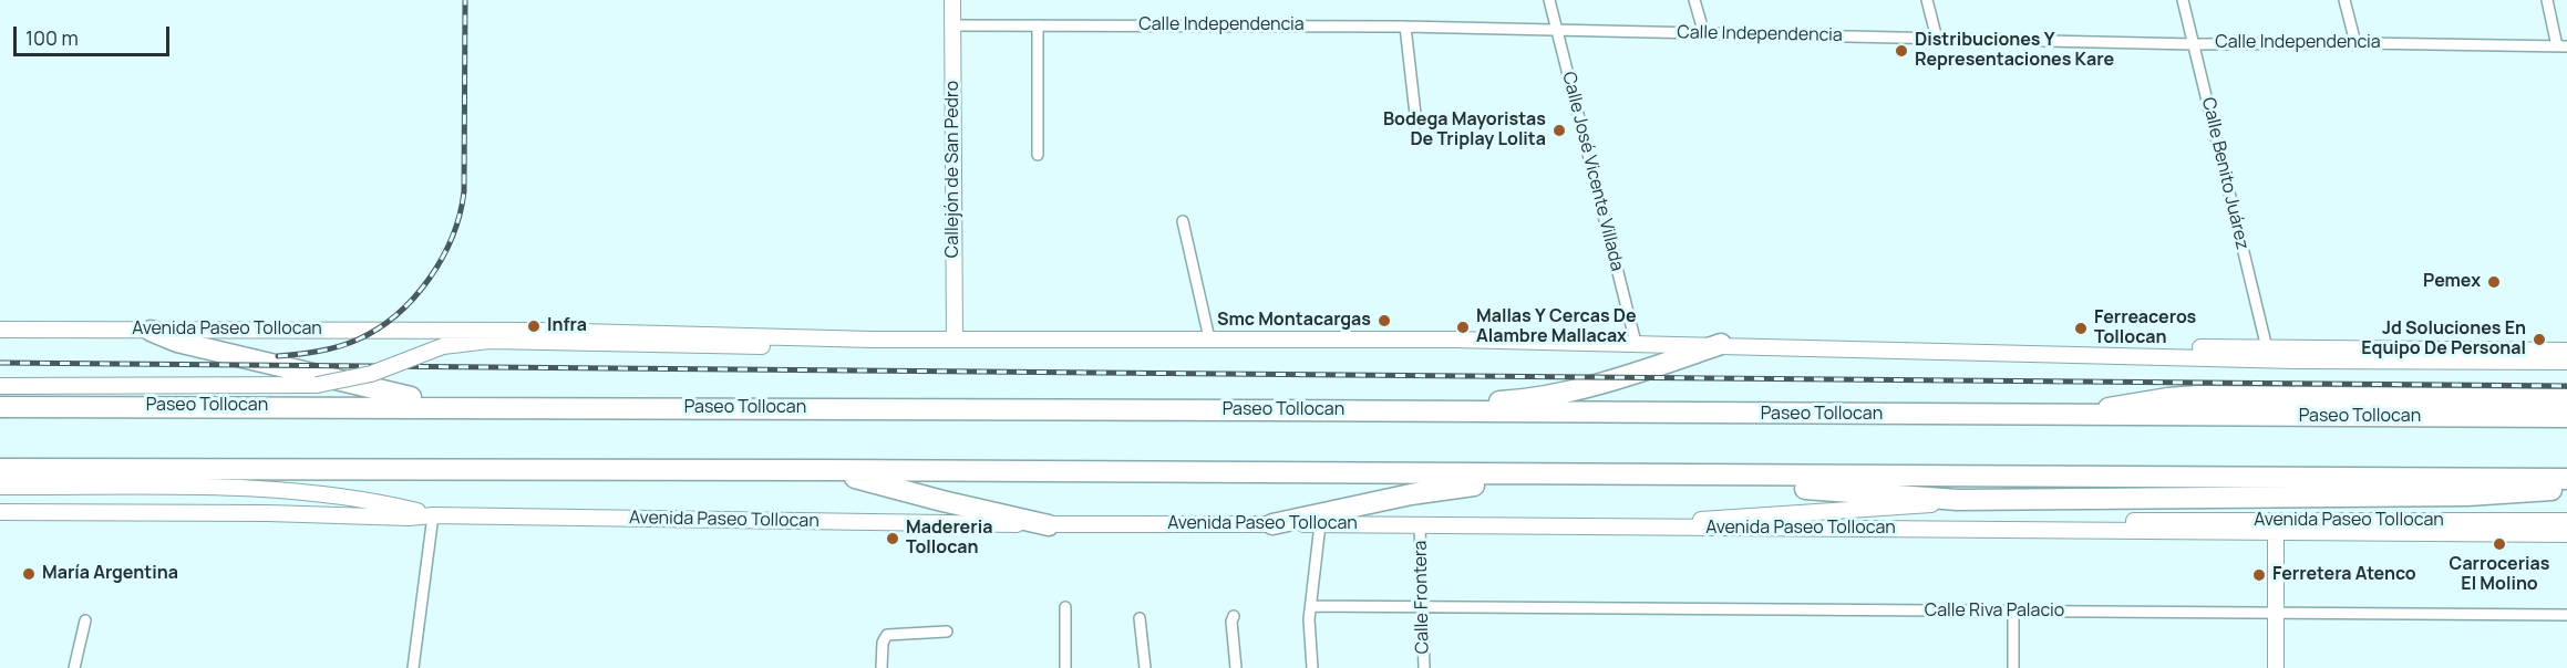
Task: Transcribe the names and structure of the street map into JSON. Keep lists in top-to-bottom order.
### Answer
{
  "streets": {
    "highway": ["Paseo Tollocan"],
    "main road": ["Callejón de San Pedro", "Avenida Paseo Tollocan"],
    "street": [
      "Calle Independencia",
      "Calle José Vicente Villada",
      "Calle Benito Juárez",
      "Calle Frontera",
      "Calle Riva Palacio"
    ]
  },
  "crossings": [
    ["Calle Independencia", "Callejón de San Pedro"],
    ["Calle Independencia", "Calle José Vicente Villada"],
    ["Calle Independencia", "Calle Benito Juárez"],
    ["Callejón de San Pedro", "Avenida Paseo Tollocan"],
    ["Calle José Vicente Villada", "Avenida Paseo Tollocan"],
    ["Calle Benito Juárez", "Avenida Paseo Tollocan"],
    ["Avenida Paseo Tollocan", "Calle Frontera"],
    ["Calle Frontera", "Calle Riva Palacio"]
  ],
  "places": [
    "Distribuciones Y Representaciones Kare",
    "Bodega Mayoristas De Triplay Lolita",
    "Pemex",
    "Smc Montacargas",
    "Infra",
    "Mallas Y Cercas De Alambre Mallacax",
    "Ferreaceros Tollocan",
    "Jd Soluciones En Equipo De Personal",
    "Madereria Tollocan",
    "Carrocerias El Molino",
    "María Argentina",
    "Ferretera Atenco"
  ],
  "scale_bar": "100 m"
}
